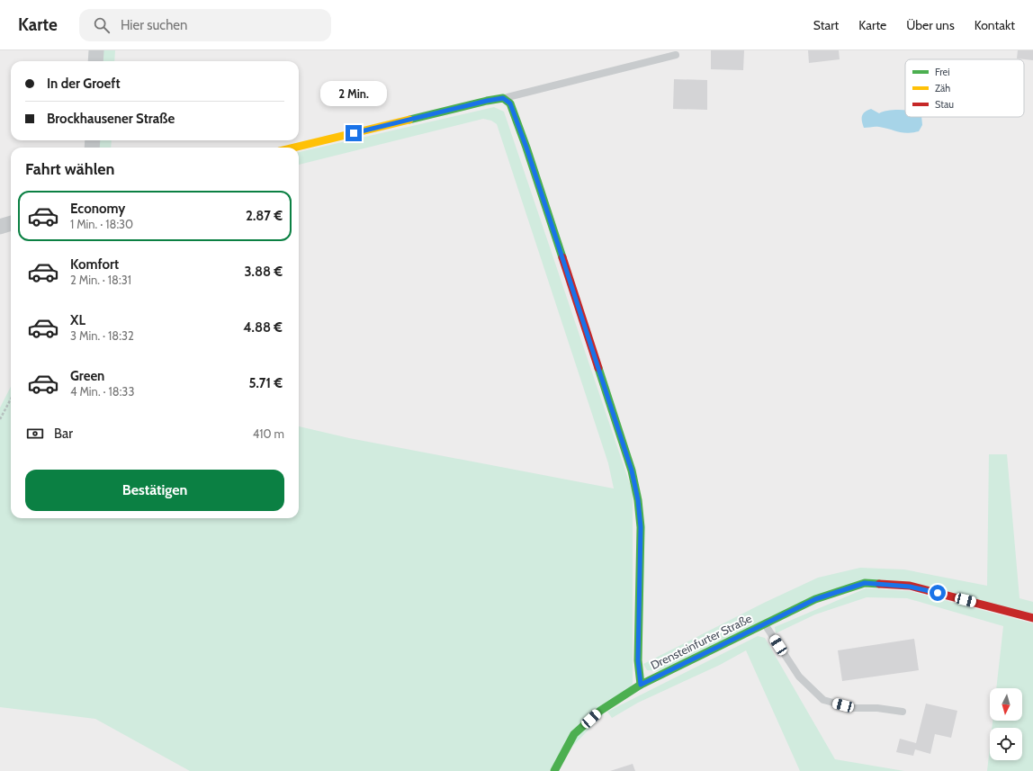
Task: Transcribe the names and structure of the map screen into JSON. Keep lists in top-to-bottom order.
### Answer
{
  "streets": {
    "street": ["Drensteinfurter Straße"]
  },
  "legend": ["Frei", "Zäh", "Stau"],
  "north": "bottom",
  "page": {
    "header": "Karte",
    "search": "Hier suchen",
    "nav": [
      "Start",
      "Karte",
      "Über uns",
      "Kontakt"
    ],
    "banner": ["In der Groeft", "Brockhausener Straße"],
    "bubble": "2 Min.",
    "heading": "Fahrt wählen",
    "list": [
      {
        "name": "Economy",
        "note": "1 Min. · 18:30",
        "value": "2.87 €"
      },
      {
        "name": "Komfort",
        "note": "2 Min. · 18:31",
        "value": "3.88 €"
      },
      {
        "name": "XL",
        "note": "3 Min. · 18:32",
        "value": "4.88 €"
      },
      {
        "name": "Green",
        "note": "4 Min. · 18:33",
        "value": "5.71 €"
      }
    ],
    "pay": ["Bar", "410 m"],
    "buttons": "Bestätigen"
  }
}
